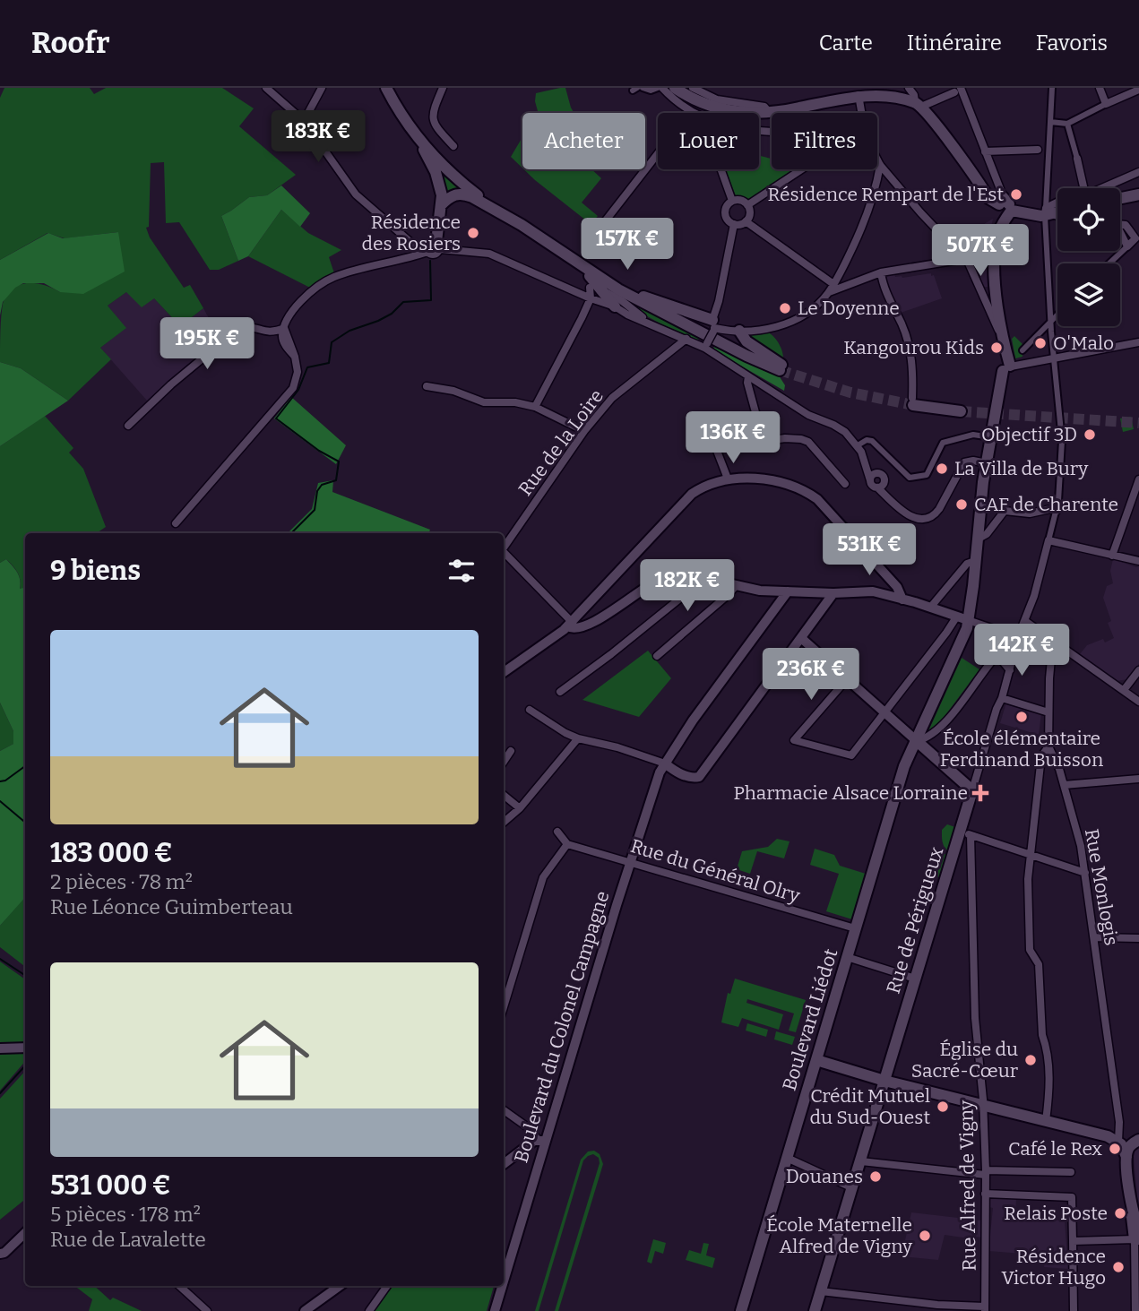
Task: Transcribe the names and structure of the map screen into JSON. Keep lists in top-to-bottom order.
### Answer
{
  "streets": {
    "main road": ["Rue de Périgueux", "Boulevard Liédot"],
    "street": [
      "Rue de la Loire",
      "Rue du Général Olry",
      "Rue Monlogis",
      "Boulevard du Colonel Campagne",
      "Rue Alfred de Vigny"
    ]
  },
  "crossings": [
    ["Rue du Général Olry", "Boulevard Liédot"],
    ["Rue du Général Olry", "Boulevard du Colonel Campagne"],
    ["Rue de Périgueux", "Rue Alfred de Vigny"]
  ],
  "places": {
    "other": [
      "Résidence Rempart de l'Est",
      "Résidence des Rosiers",
      "Le Doyenne",
      "O'Malo",
      "Kangourou Kids",
      "Objectif 3D",
      "La Villa de Bury",
      "CAF de Charente",
      "École élémentaire Ferdinand Buisson",
      "Église du Sacré-Cœur",
      "Crédit Mutuel du Sud-Ouest",
      "Café le Rex",
      "Douanes",
      "Relais Poste",
      "École Maternelle Alfred de Vigny",
      "Résidence Victor Hugo"
    ],
    "health": ["Pharmacie Alsace Lorraine"]
  },
  "page": {
    "header": "Roofr",
    "nav": ["Carte", "Itinéraire", "Favoris"],
    "price": [
      "183K €",
      "157K €",
      "507K €",
      "195K €",
      "136K €",
      "531K €",
      "182K €",
      "142K €",
      "236K €"
    ],
    "chip": ["Acheter", "Louer", "Filtres"],
    "heading": "9 biens",
    "list": [
      {
        "name": "183 000 €",
        "note": "2 pièces · 78 m² · Rue Léonce Guimberteau"
      },
      {
        "name": "531 000 €",
        "note": "5 pièces · 178 m² · Rue de Lavalette"
      }
    ]
  }
}
